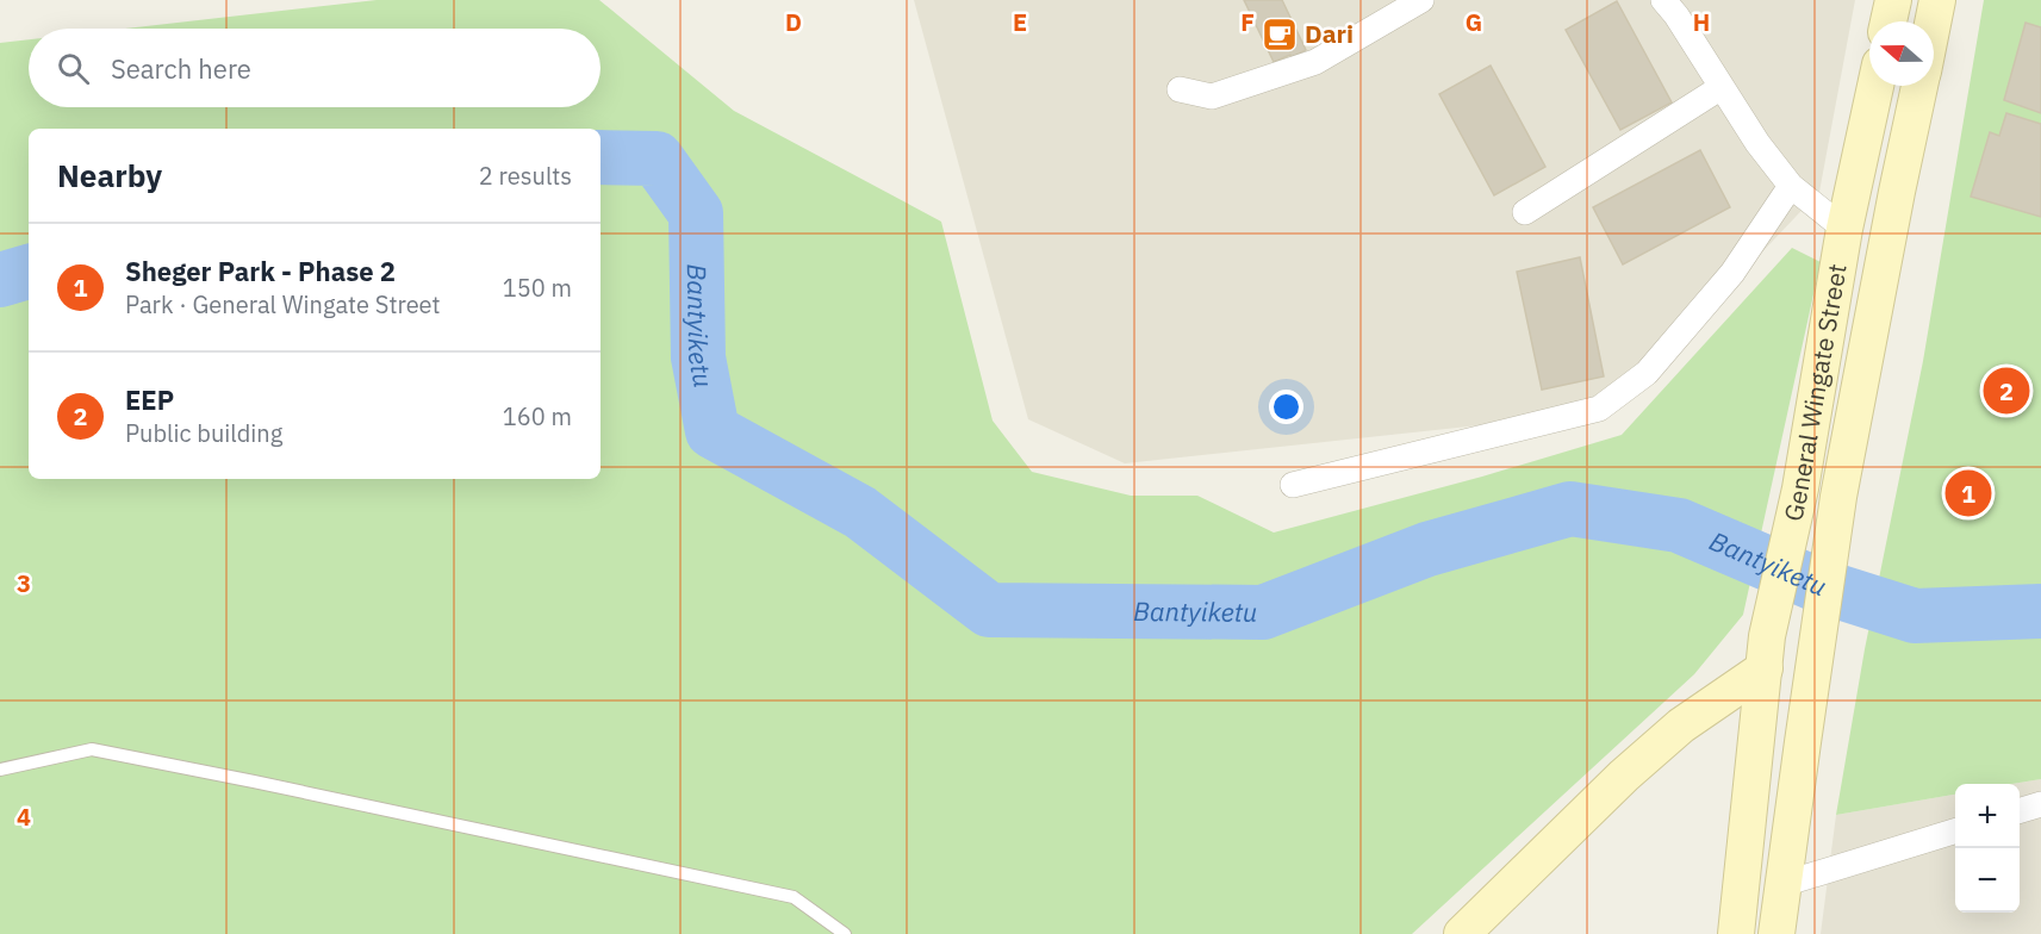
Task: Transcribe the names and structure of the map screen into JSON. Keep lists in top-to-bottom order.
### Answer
{
  "streets": {
    "main road": ["General Wingate Street"]
  },
  "water": ["Bantyiketu"],
  "places": {
    "cafe": ["Dari"]
  },
  "north": "left",
  "page": {
    "search": "Search here",
    "heading": ["Nearby", "2 results"],
    "list": [
      {
        "mark": "1",
        "name": "Sheger Park - Phase 2",
        "note": "Park · General Wingate Street",
        "value": "150 m"
      },
      {
        "mark": "2",
        "name": "EEP",
        "note": "Public building",
        "value": "160 m"
      }
    ],
    "pins": ["2", "1"],
    "map_buttons": ["+", "−"]
  },
  "grid": {
    "columns": [
      "D",
      "E",
      "F",
      "G",
      "H"
    ],
    "rows": ["3", "4"]
  }
}
